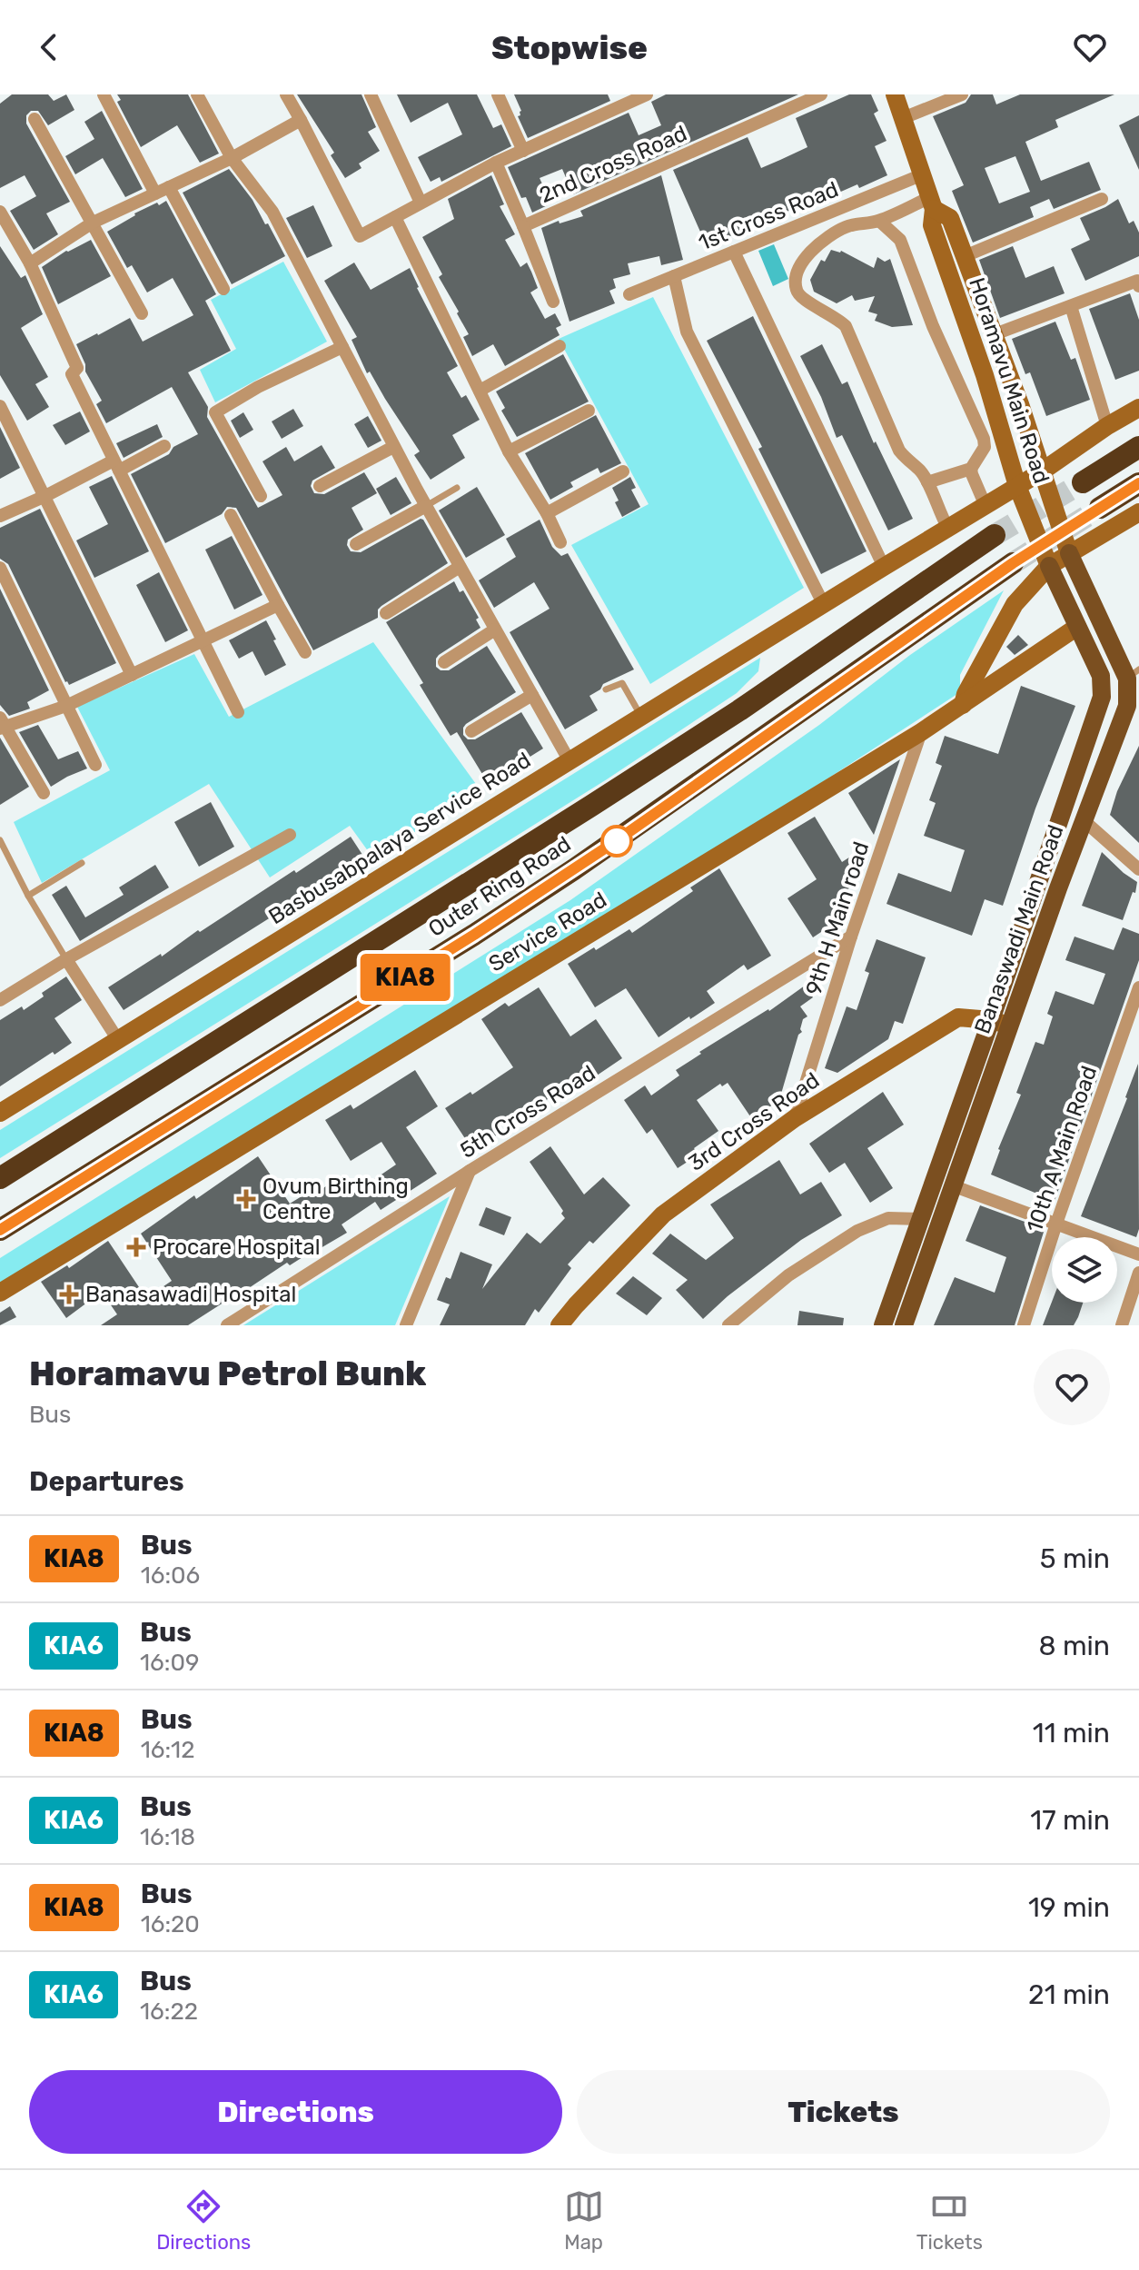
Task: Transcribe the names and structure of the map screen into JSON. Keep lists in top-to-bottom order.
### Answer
{
  "streets": {
    "highway": ["Outer Ring Road"],
    "main road": ["Banaswadi Main Road"],
    "street": [
      "2nd Cross Road",
      "1st Cross Road",
      "Horamavu Main Road",
      "Basbusabpalaya Service Road",
      "9th H Main road",
      "Service Road",
      "5th Cross Road",
      "3rd Cross Road",
      "10th A Main Road"
    ]
  },
  "crossings": [
    ["1st Cross Road", "Horamavu Main Road"],
    ["Horamavu Main Road", "Basbusabpalaya Service Road"],
    ["Horamavu Main Road", "Banaswadi Main Road"],
    ["9th H Main road", "Service Road"],
    ["9th H Main road", "5th Cross Road"],
    ["9th H Main road", "3rd Cross Road"],
    ["Banaswadi Main Road", "Service Road"],
    ["Banaswadi Main Road", "3rd Cross Road"]
  ],
  "places": {
    "health": ["Ovum Birthing Centre", "Procare Hospital", "Banasawadi Hospital"]
  },
  "lines": ["bus line KIA8"],
  "page": {
    "header": "Stopwise",
    "on_map": "KIA8",
    "heading": [
      ["Horamavu Petrol Bunk", "Bus"],
      "Departures"
    ],
    "list": [
      {
        "mark": "KIA8",
        "name": "Bus",
        "note": "16:06",
        "value": "5 min"
      },
      {
        "mark": "KIA6",
        "name": "Bus",
        "note": "16:09",
        "value": "8 min"
      },
      {
        "mark": "KIA8",
        "name": "Bus",
        "note": "16:12",
        "value": "11 min"
      },
      {
        "mark": "KIA6",
        "name": "Bus",
        "note": "16:18",
        "value": "17 min"
      },
      {
        "mark": "KIA8",
        "name": "Bus",
        "note": "16:20",
        "value": "19 min"
      },
      {
        "mark": "KIA6",
        "name": "Bus",
        "note": "16:22",
        "value": "21 min"
      }
    ],
    "buttons": ["Directions", "Tickets"],
    "tabs": ["Directions", "Map", "Tickets"]
  }
}
